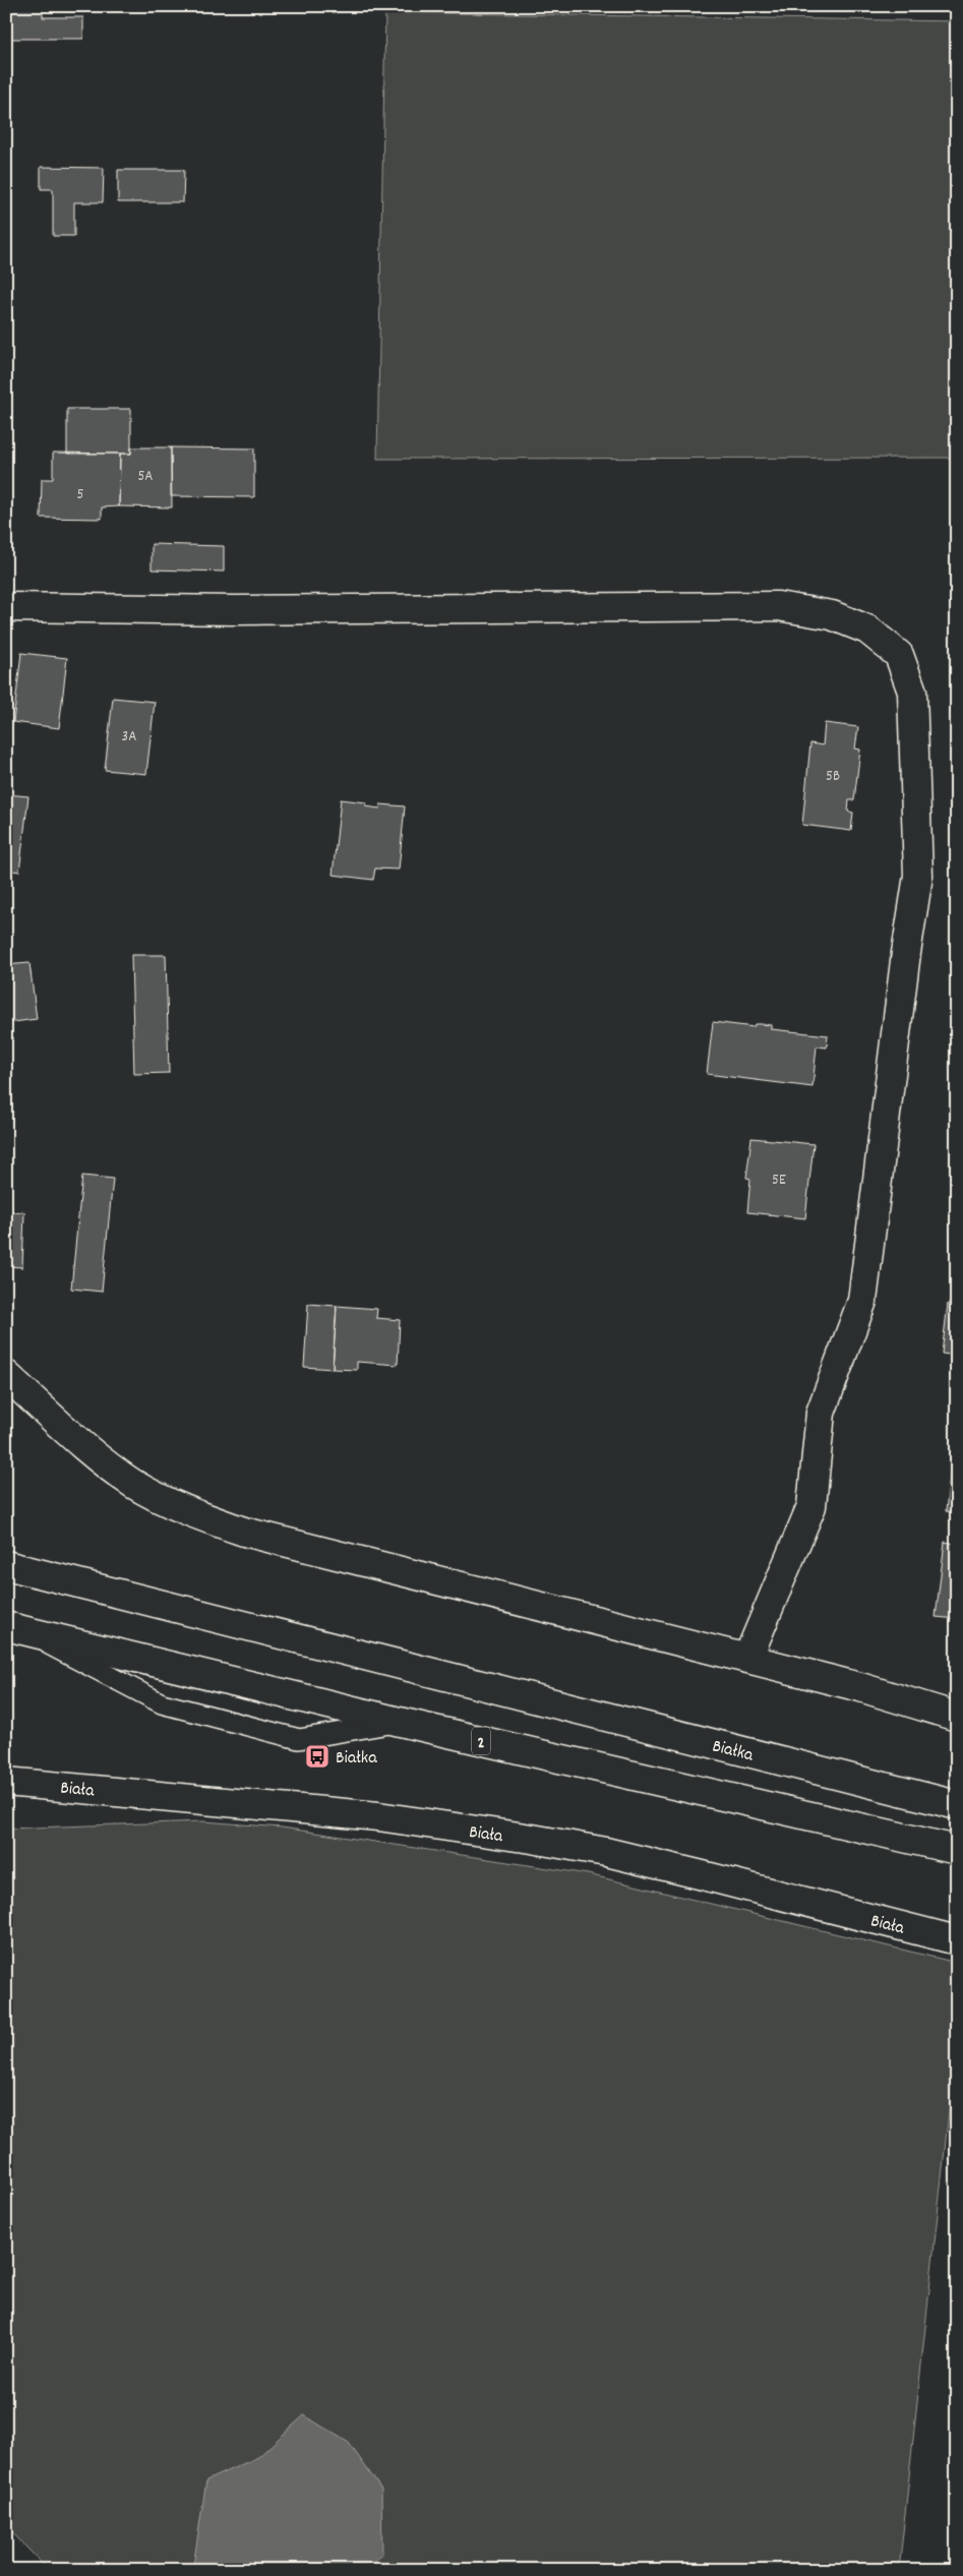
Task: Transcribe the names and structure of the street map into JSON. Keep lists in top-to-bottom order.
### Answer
{
  "streets": {
    "main road": ["2", "Białka", "Biała"]
  },
  "places": {
    "bus stop": ["Białka"]
  },
  "house_numbers": [
    "5A",
    "5",
    "3A",
    "5B",
    "5E"
  ]
}
